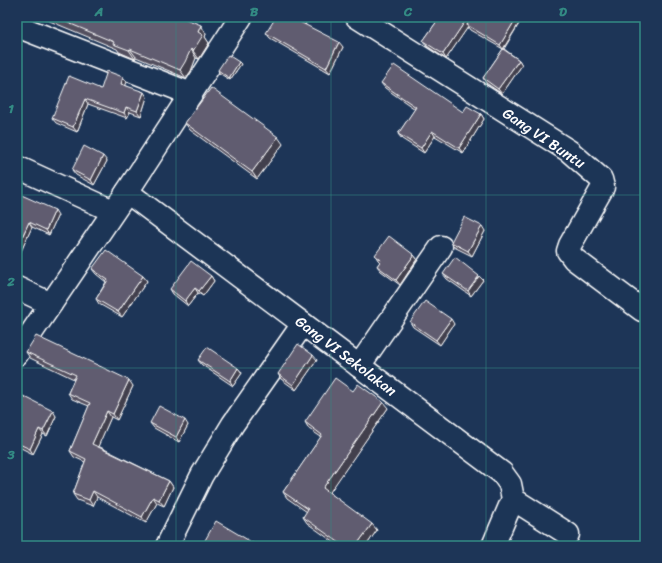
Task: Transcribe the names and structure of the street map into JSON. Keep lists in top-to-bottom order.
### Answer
{
  "streets": {
    "street": ["Gang VI Buntu", "Gang VI Sekolakan"]
  },
  "grid": {
    "columns": [
      "A",
      "B",
      "C",
      "D"
    ],
    "rows": ["1", "2", "3"]
  }
}
